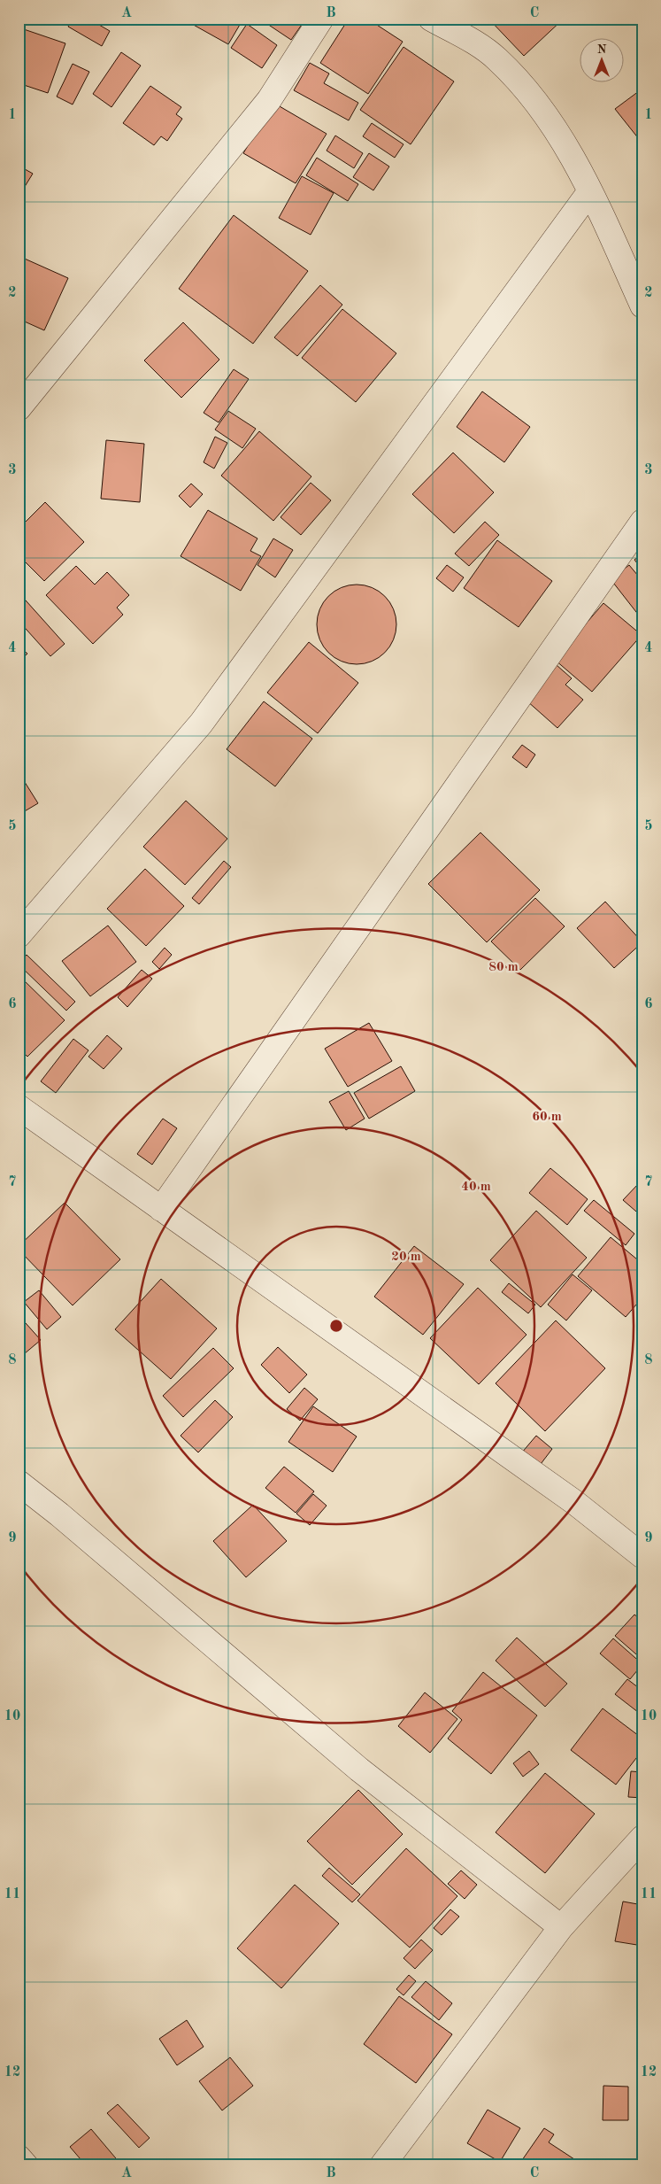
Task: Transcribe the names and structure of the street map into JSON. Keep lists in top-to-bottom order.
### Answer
{
  "north": "top",
  "grid": {
    "columns": ["A", "B", "C"],
    "rows": [
      "1",
      "2",
      "3",
      "4",
      "5",
      "6",
      "7",
      "8",
      "9",
      "10",
      "11",
      "12"
    ]
  },
  "rings": [
    "80 m",
    "60 m",
    "40 m",
    "20 m"
  ]
}
